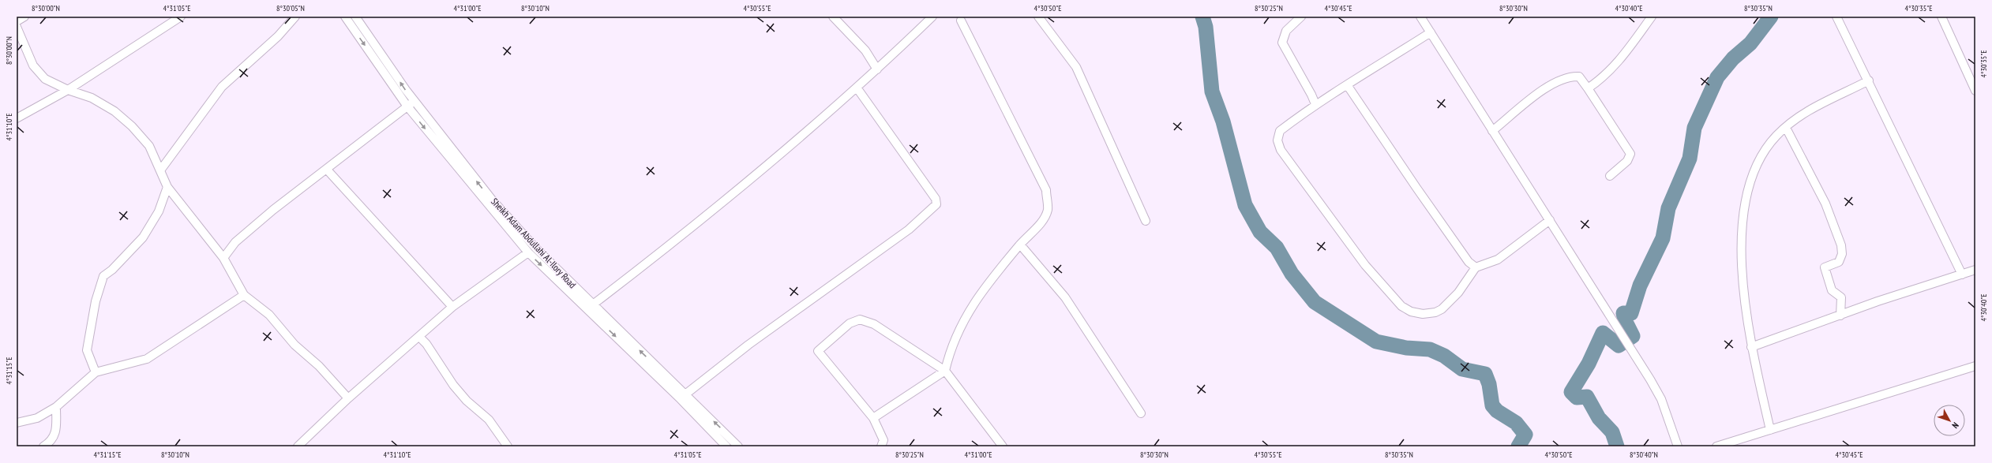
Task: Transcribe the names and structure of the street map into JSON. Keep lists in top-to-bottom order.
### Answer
{
  "streets": {
    "street": ["Sheikh Adam Abdullahi Al-Ilory Road"]
  },
  "north": "bottom right",
  "coordinates": [
    "8°30'00\"N",
    "4°31'05\"E",
    "8°30'05\"N",
    "4°31'00\"E",
    "8°30'10\"N",
    "4°30'55\"E",
    "4°30'50\"E",
    "8°30'25\"N",
    "4°30'45\"E",
    "8°30'30\"N",
    "4°30'40\"E",
    "8°30'35\"N",
    "4°30'35\"E",
    "4°31'10\"E",
    "4°31'15\"E",
    "8°30'40\"N"
  ]
}
